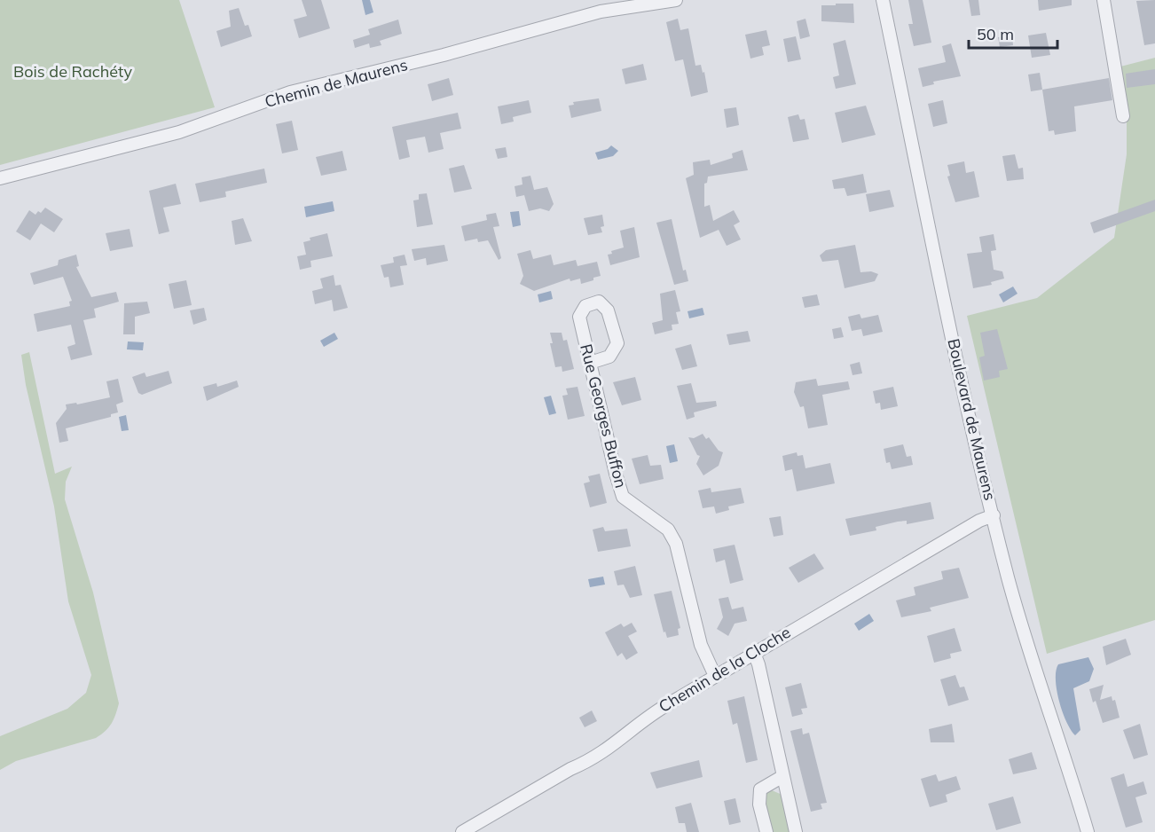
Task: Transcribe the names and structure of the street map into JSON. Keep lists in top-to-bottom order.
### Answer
{
  "streets": {
    "street": [
      "Chemin de Maurens",
      "Rue Georges Buffon",
      "Boulevard de Maurens",
      "Chemin de la Cloche"
    ]
  },
  "crossings": [
    ["Rue Georges Buffon", "Chemin de la Cloche"],
    ["Boulevard de Maurens", "Chemin de la Cloche"]
  ],
  "parks": ["Bois de Rachéty"],
  "scale_bar": "50 m"
}
